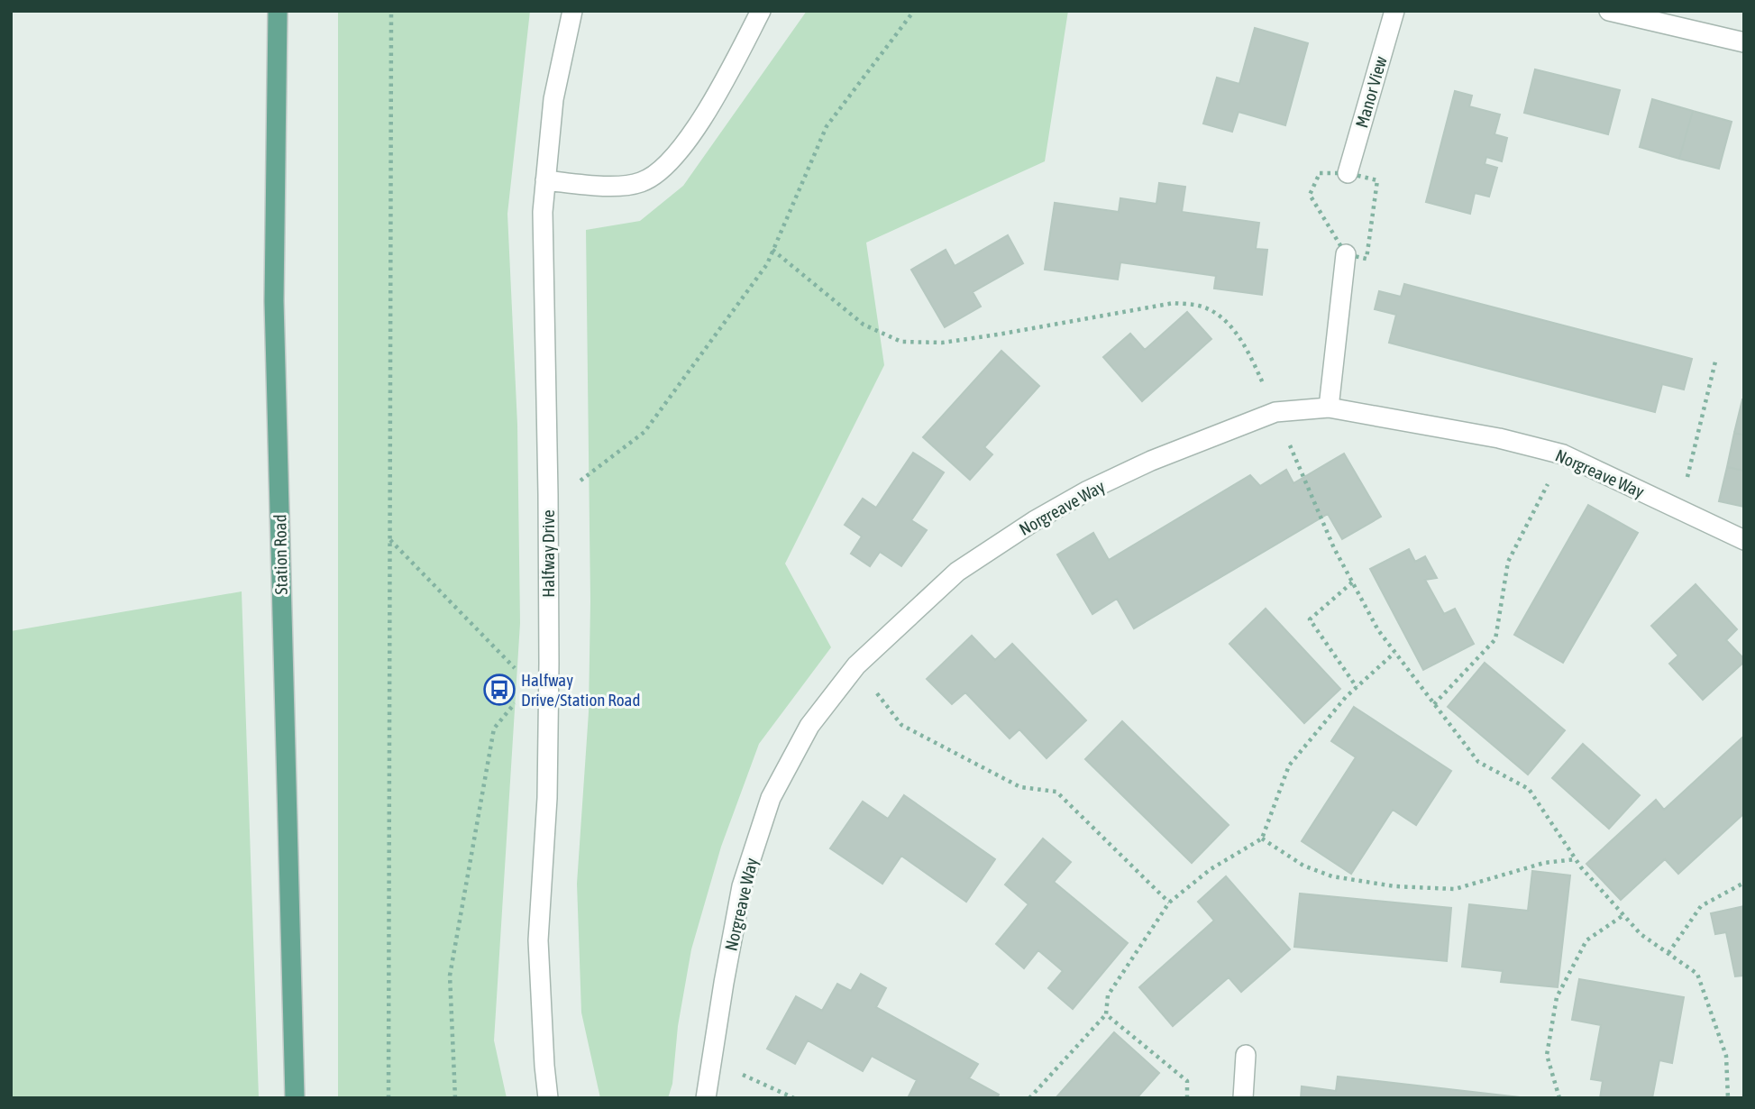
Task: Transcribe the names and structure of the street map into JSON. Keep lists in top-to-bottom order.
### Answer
{
  "streets": {
    "main road": ["Station Road"],
    "street": ["Manor View", "Norgreave Way", "Halfway Drive"]
  },
  "places": {
    "bus stop": ["Halfway Drive/Station Road"]
  }
}
